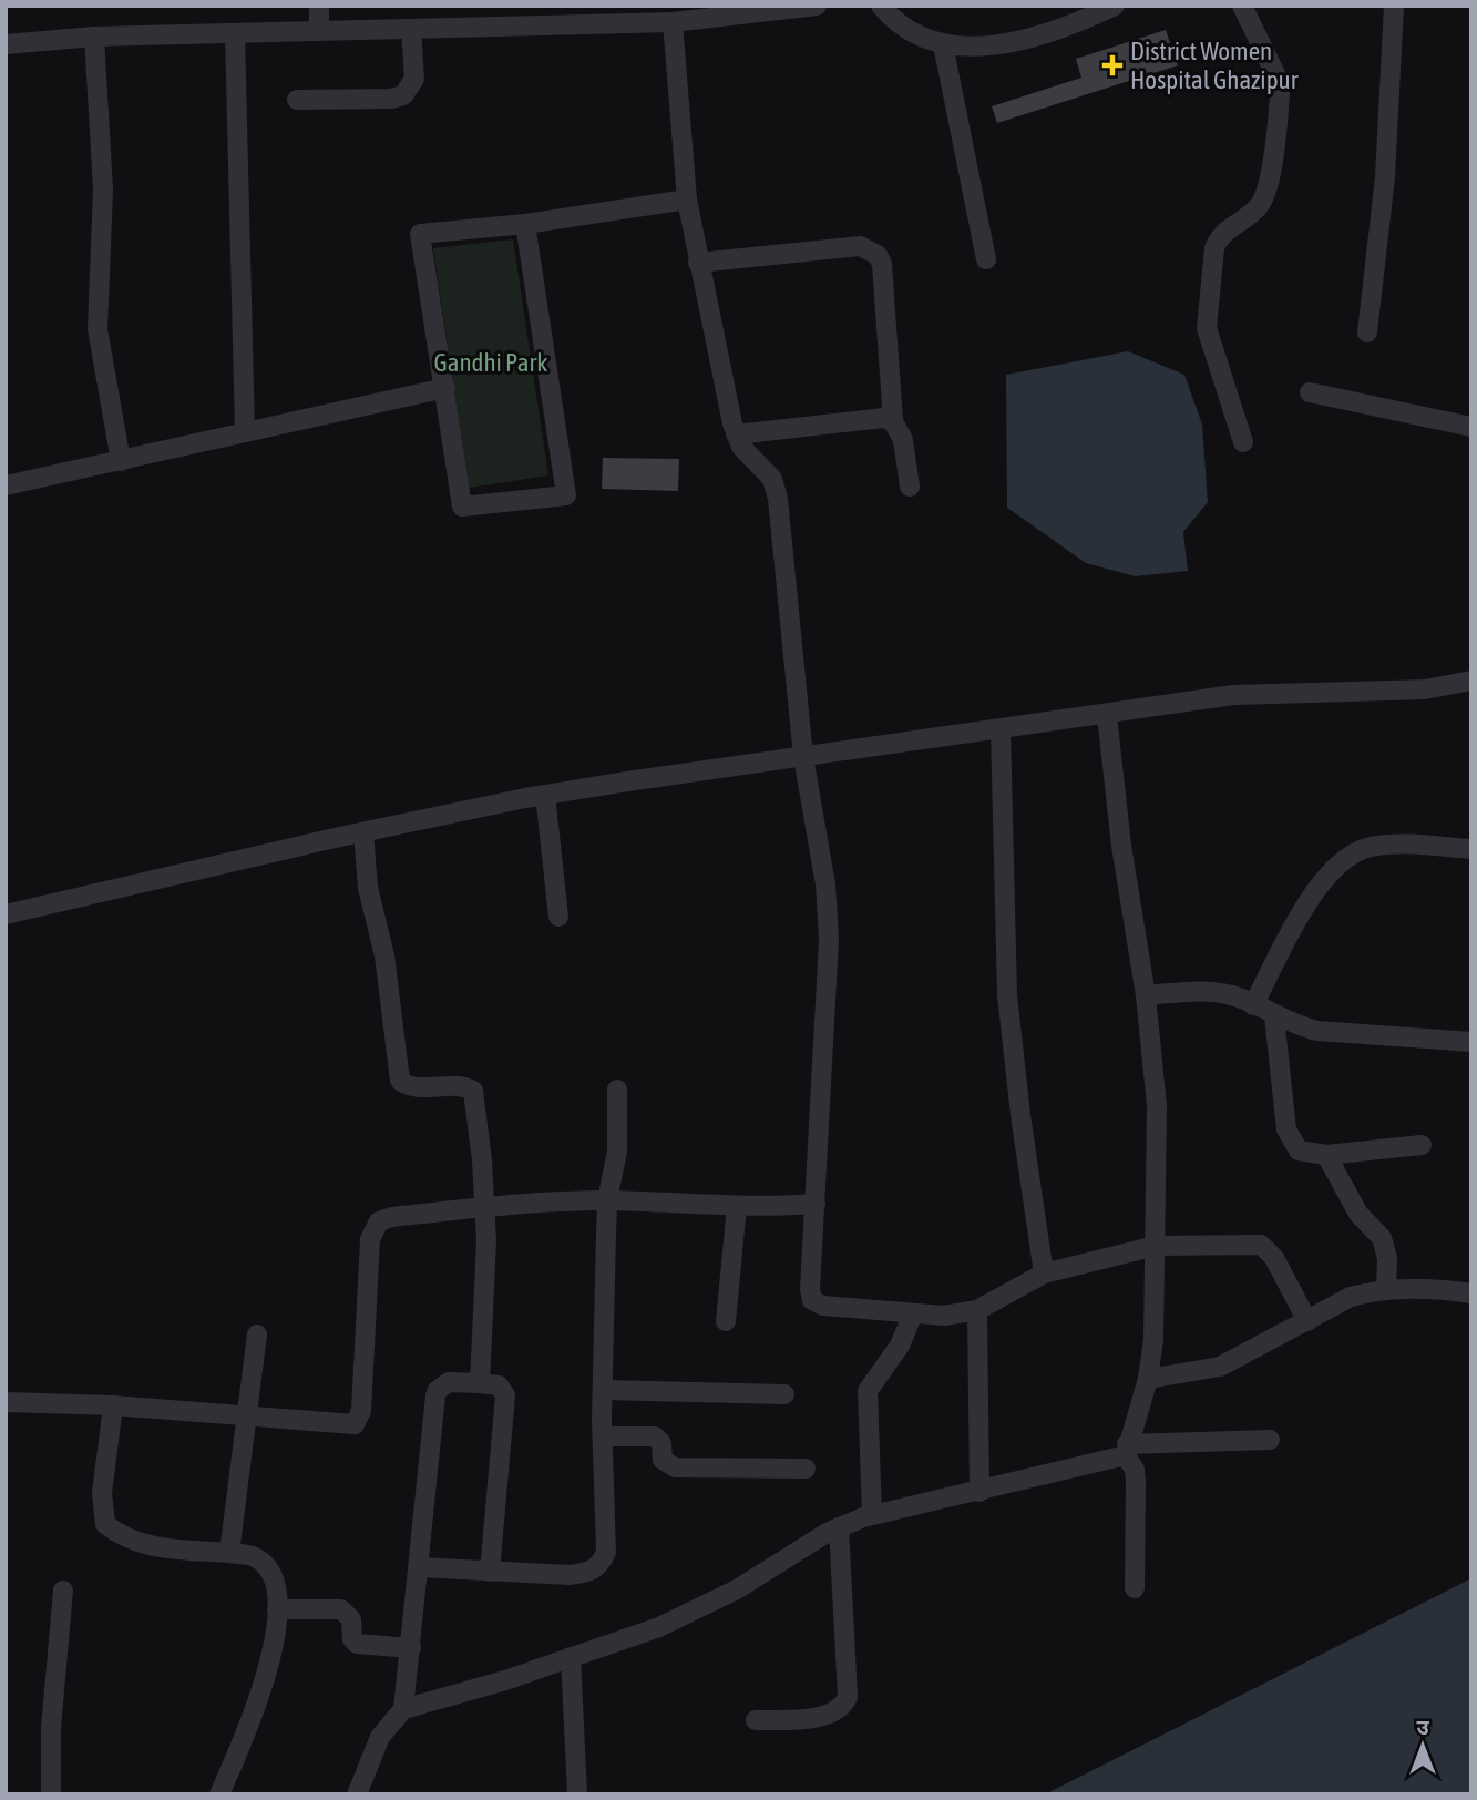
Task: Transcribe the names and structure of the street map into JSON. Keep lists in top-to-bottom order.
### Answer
{
  "parks": ["Gandhi Park"],
  "places": {
    "health": ["District Women Hospital Ghazipur"]
  },
  "north": "top"
}
